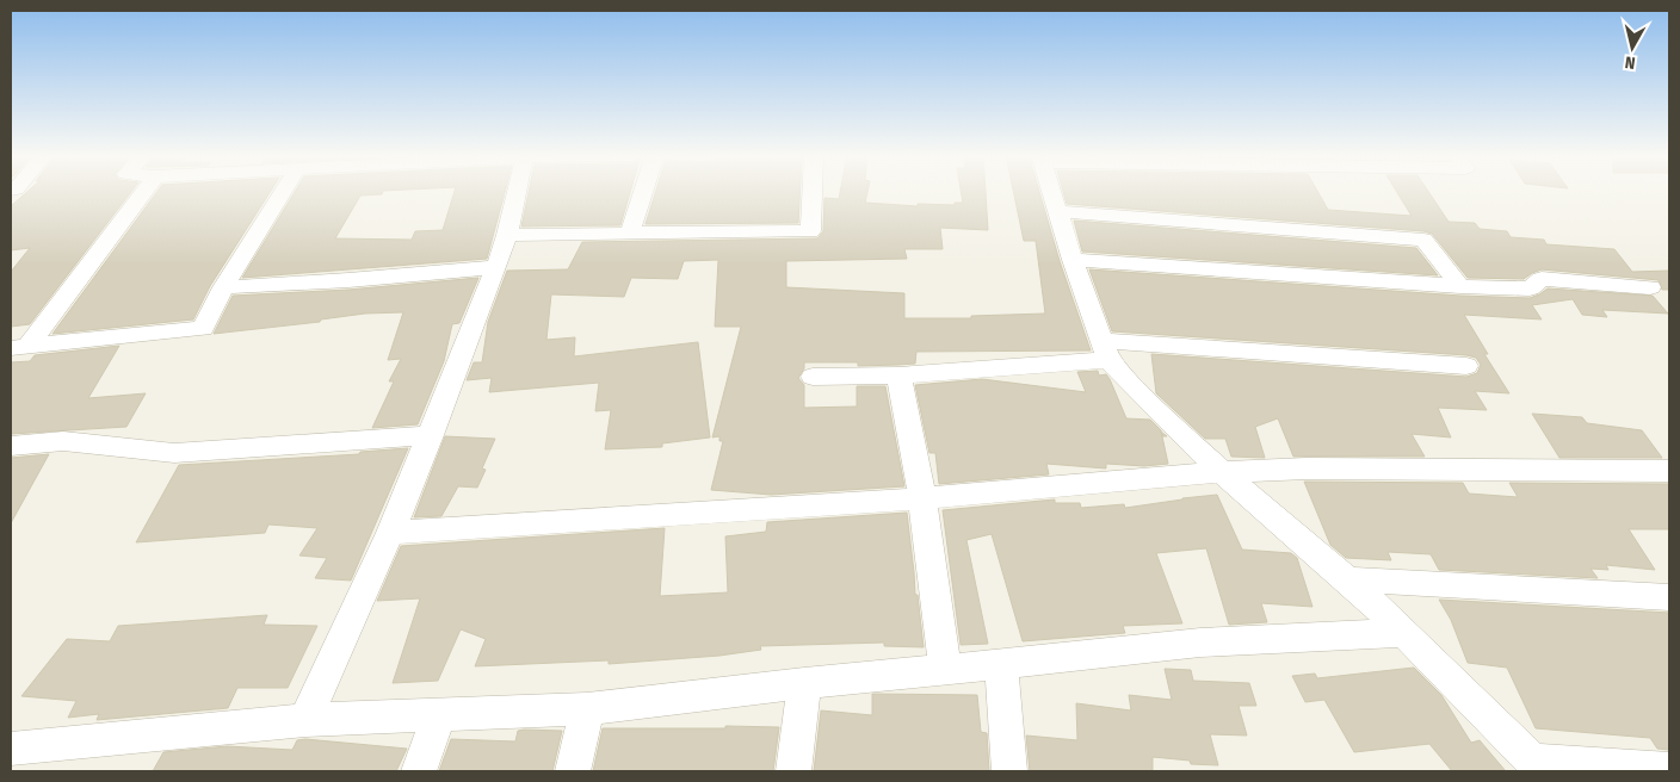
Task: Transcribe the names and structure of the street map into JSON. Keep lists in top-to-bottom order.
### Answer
{
  "north": "bottom"
}
